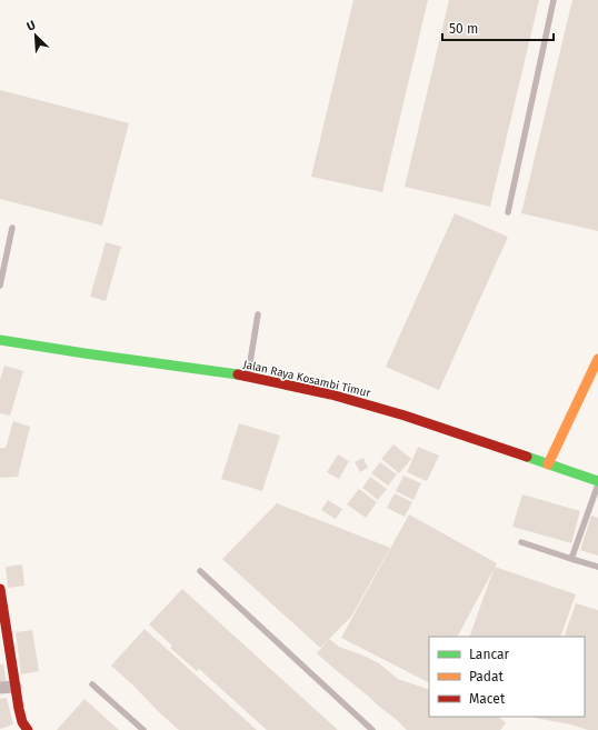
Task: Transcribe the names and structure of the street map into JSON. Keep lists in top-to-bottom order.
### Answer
{
  "streets": {
    "main road": ["Jalan Raya Kosambi Timur"]
  },
  "legend": ["Lancar", "Padat", "Macet"],
  "scale_bar": "50 m",
  "north": "top left"
}
